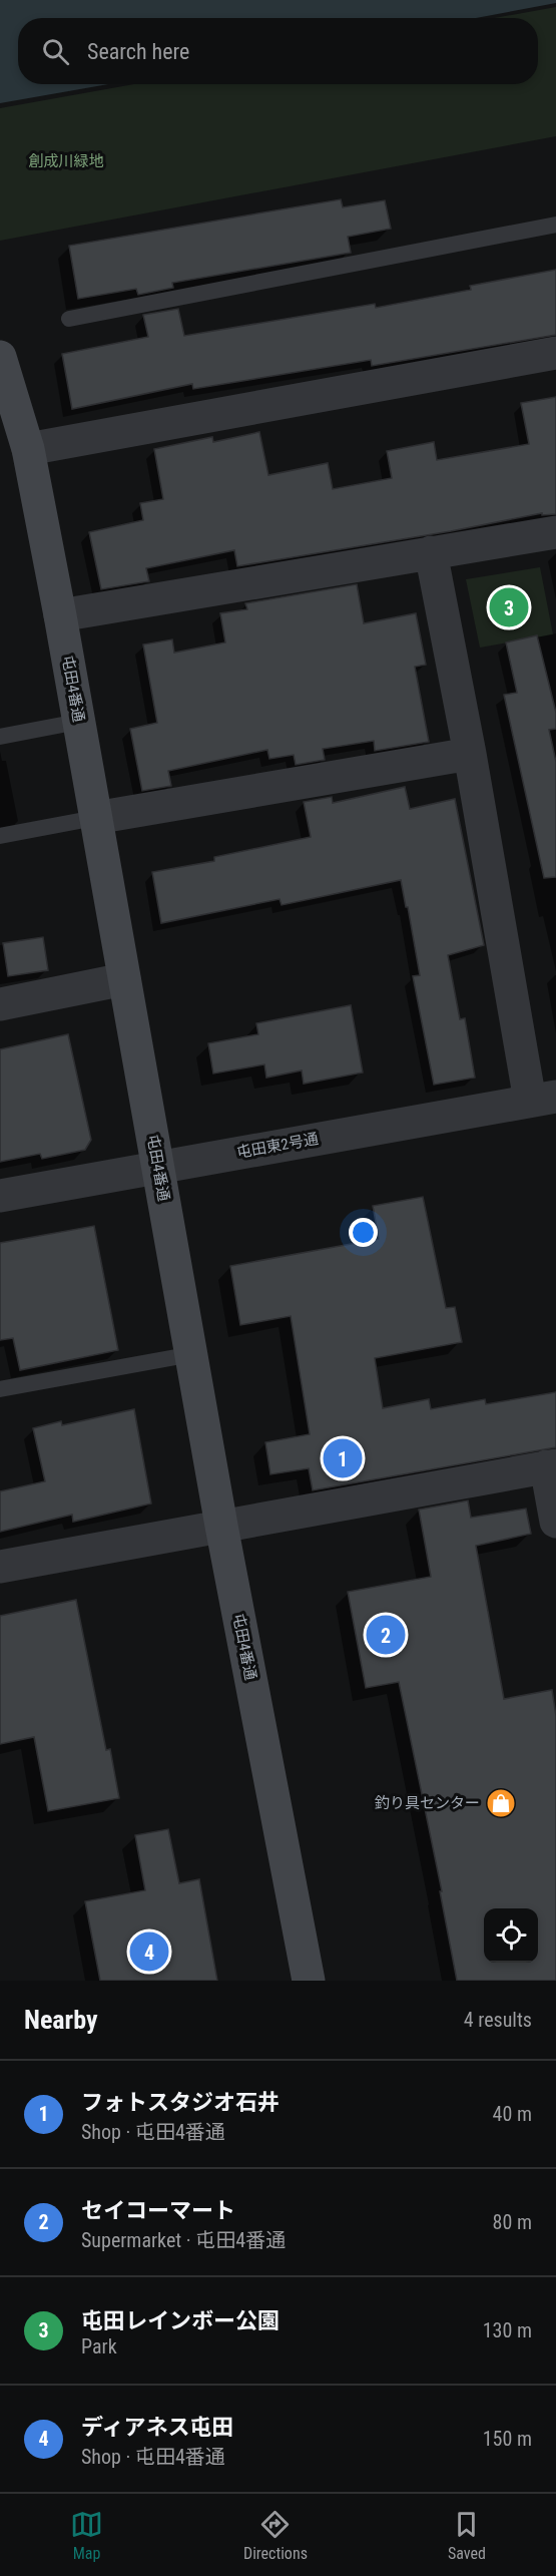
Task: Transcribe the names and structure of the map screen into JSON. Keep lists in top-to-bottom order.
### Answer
{
  "streets": {
    "street": ["屯田4番通", "屯田東2号通"]
  },
  "crossings": [
    ["屯田4番通", "屯田東2号通"]
  ],
  "parks": ["創成川緑地"],
  "places": {
    "shop": ["釣り具センター"]
  },
  "page": {
    "search": "Search here",
    "pins": [
      "3",
      "1",
      "2",
      "4"
    ],
    "heading": ["Nearby", "4 results"],
    "list": [
      {
        "mark": "1",
        "name": "フォトスタジオ石井",
        "note": "Shop · 屯田4番通",
        "value": "40 m"
      },
      {
        "mark": "2",
        "name": "セイコーマート",
        "note": "Supermarket · 屯田4番通",
        "value": "80 m"
      },
      {
        "mark": "3",
        "name": "屯田レインボー公園",
        "note": "Park",
        "value": "130 m"
      },
      {
        "mark": "4",
        "name": "ディアネス屯田",
        "note": "Shop · 屯田4番通",
        "value": "150 m"
      }
    ],
    "nav": ["Map", "Directions", "Saved"]
  }
}
